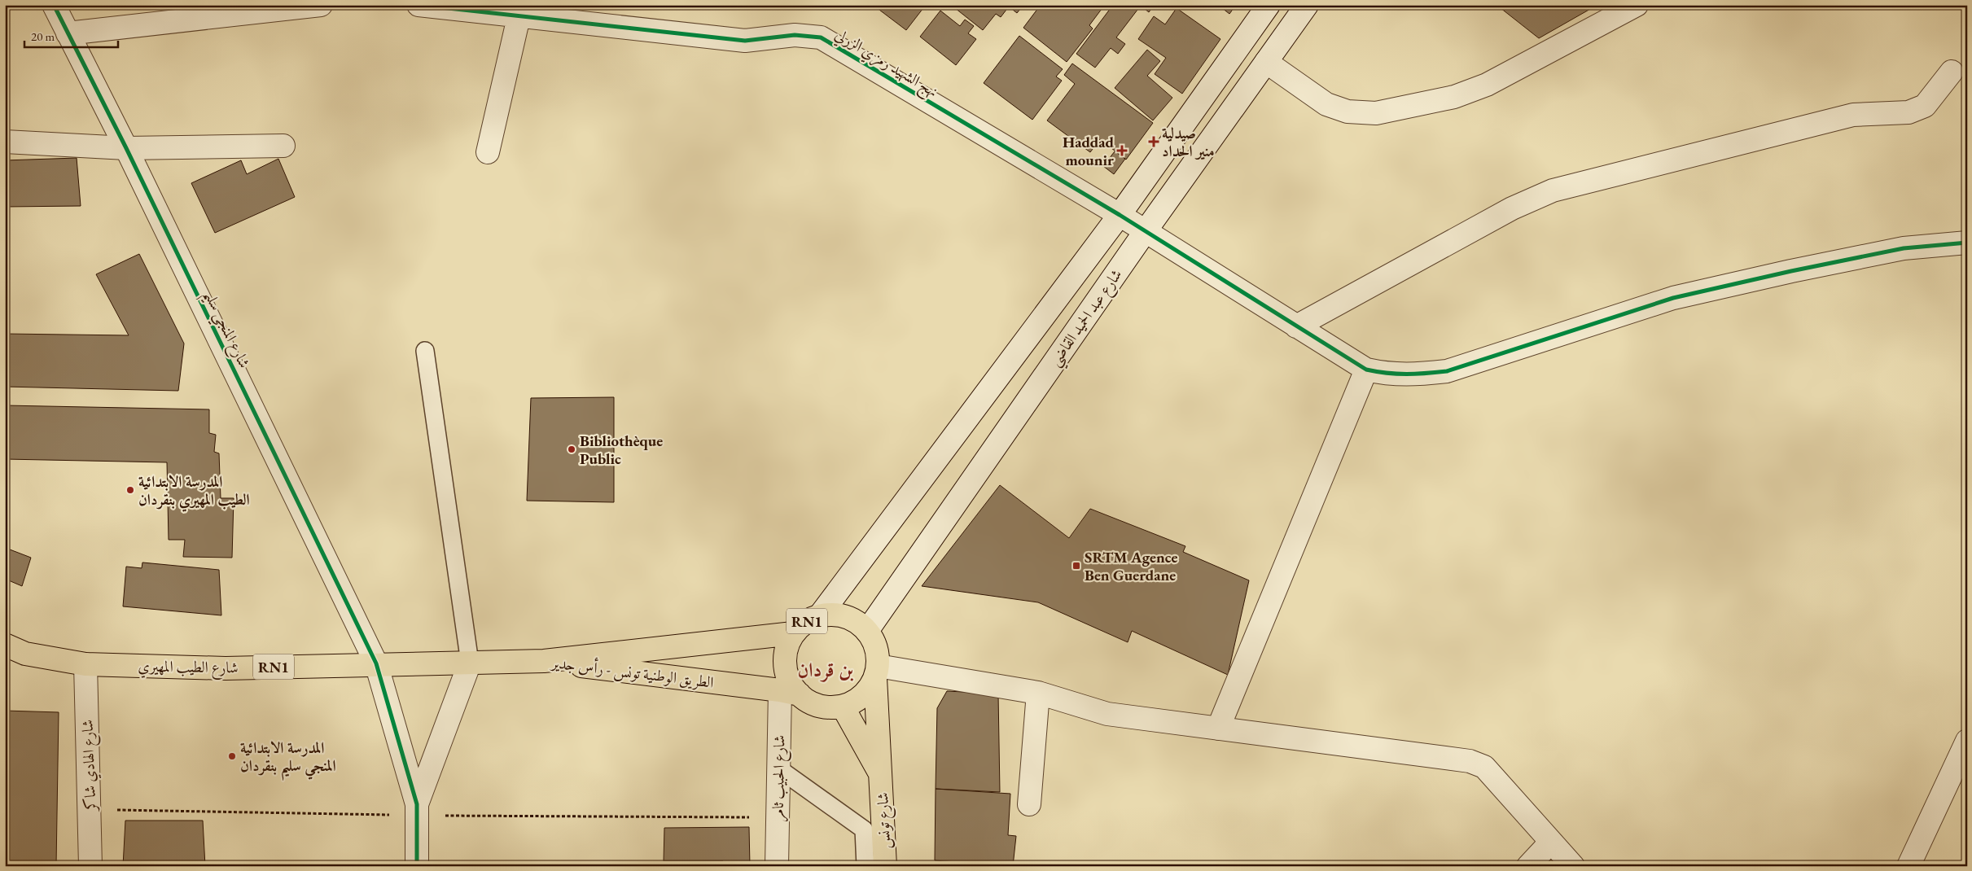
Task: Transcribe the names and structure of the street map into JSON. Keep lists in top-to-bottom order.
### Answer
{
  "streets": {
    "main road": [
      "RN1",
      "شارع الطيب المهيري",
      "الطريق الوطنية تونس - رأس جدير",
      "شارع تونس"
    ],
    "street": [
      "نهج الشهيد رمزي الزرلي",
      "شارع عبد الحميد القاضي",
      "شارع المنجي سليم",
      "شارع الهادي شاكر",
      "شارع الحبيب ثامر"
    ]
  },
  "crossings": [
    ["نهج الشهيد رمزي الزرلي", "شارع عبد الحميد القاضي"],
    ["شارع عبد الحميد القاضي", "RN1"],
    ["شارع عبد الحميد القاضي", "الطريق الوطنية تونس - رأس جدير"],
    ["شارع عبد الحميد القاضي", "شارع الحبيب ثامر"],
    ["شارع المنجي سليم", "شارع الطيب المهيري"],
    ["RN1", "الطريق الوطنية تونس - رأس جدير"],
    ["RN1", "شارع الحبيب ثامر"],
    ["RN1", "شارع تونس"],
    ["شارع الطيب المهيري", "الطريق الوطنية تونس - رأس جدير"],
    ["شارع الطيب المهيري", "شارع الهادي شاكر"],
    ["الطريق الوطنية تونس - رأس جدير", "شارع الحبيب ثامر"]
  ],
  "districts": ["بن قردان"],
  "places": {
    "health": ["صيدلية منير الحداد", "Haddad mounir"],
    "other": ["Bibliothèque Public", "المدرسة الابتدائية الطيب المهيري بنقردان", "المدرسة الابتدائية المنجي سليم بنقردان"],
    "transit": ["SRTM Agence Ben Guerdane"]
  },
  "scale_bar": "20 m"
}
